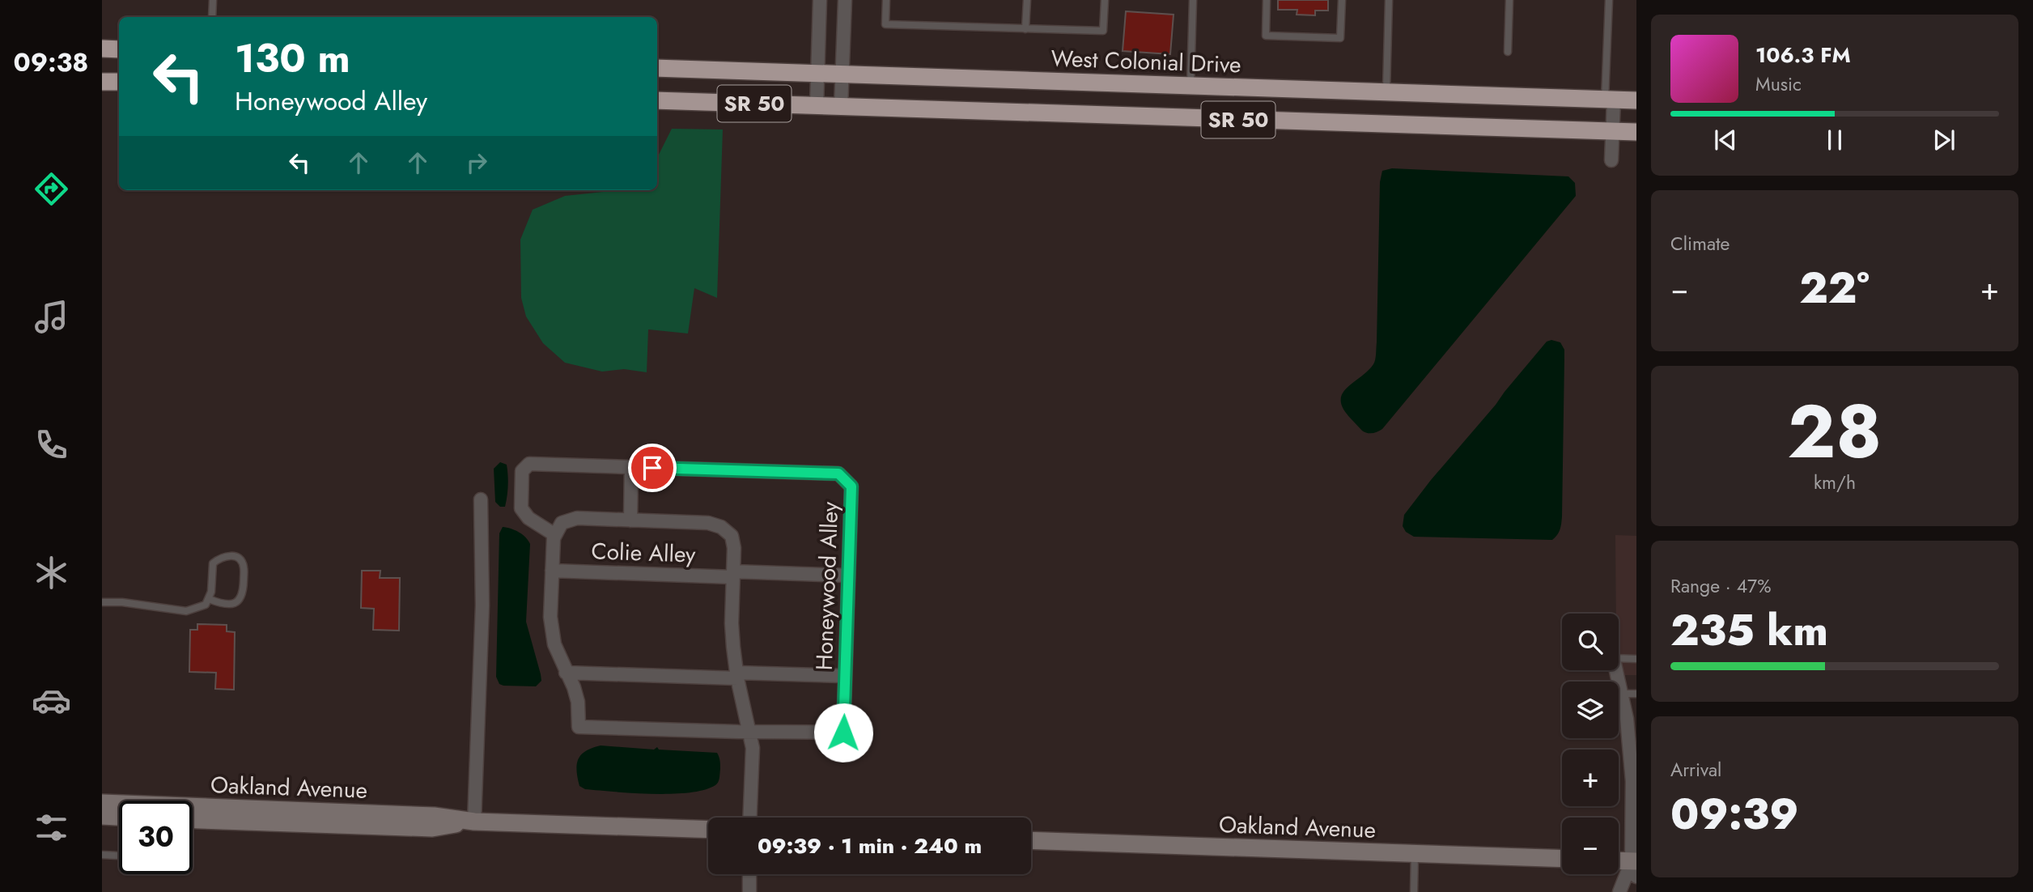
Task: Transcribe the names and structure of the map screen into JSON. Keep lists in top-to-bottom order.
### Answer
{
  "streets": {
    "highway": ["West Colonial Drive", "SR 50"],
    "street": ["Colie Alley", "Honeywood Alley", "Oakland Avenue"]
  },
  "crossings": [
    ["Colie Alley", "Honeywood Alley"]
  ],
  "page": {
    "tabs": "09:38",
    "turn": ["130 m", "Honeywood Alley"],
    "song": ["106.3 FM", "Music"],
    "tile": [
      "Climate",
      ["28", "km/h"],
      ["Range · 47%", "235 km"],
      ["Arrival", "09:39"]
    ],
    "heat": ["−", "22°", "+"],
    "map_buttons": ["+", "−"],
    "limit": "30",
    "trip": "09:39 · 1 min · 240 m"
  }
}
